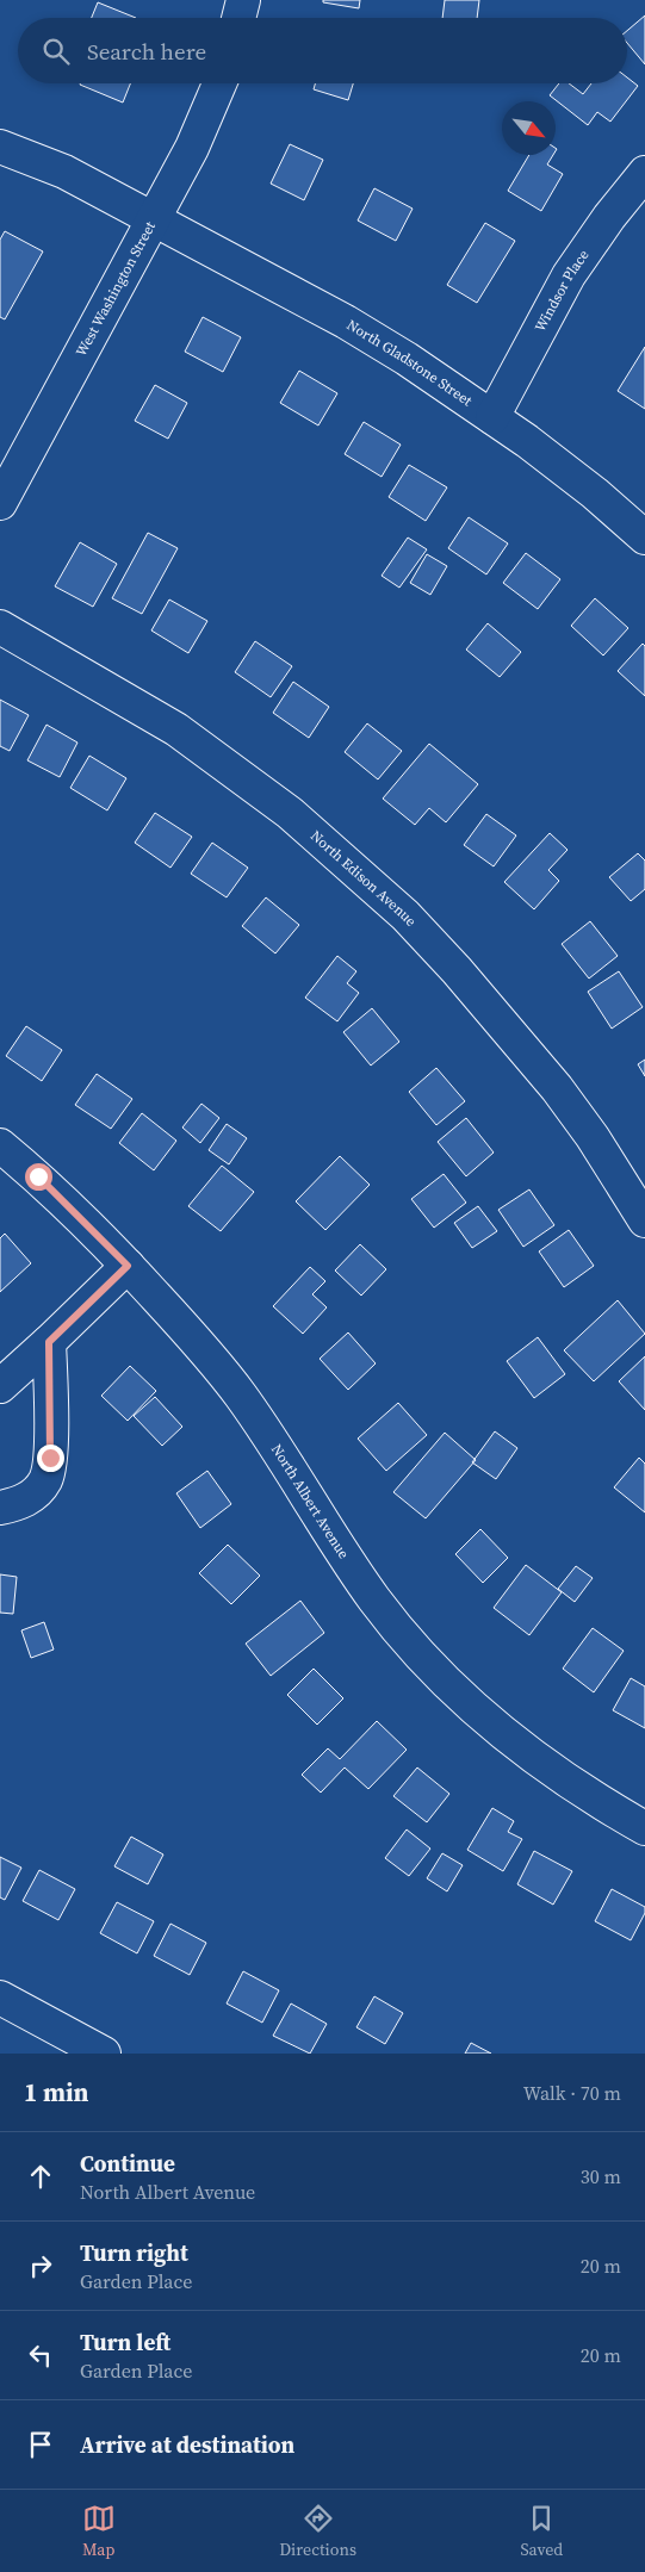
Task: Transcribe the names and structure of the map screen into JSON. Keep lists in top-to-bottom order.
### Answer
{
  "streets": {
    "street": [
      "West Washington Street",
      "Windsor Place",
      "North Gladstone Street",
      "North Edison Avenue",
      "North Albert Avenue"
    ]
  },
  "crossings": [
    ["West Washington Street", "North Gladstone Street"],
    ["Windsor Place", "North Gladstone Street"]
  ],
  "north": "bottom right",
  "page": {
    "search": "Search here",
    "heading": ["1 min", "Walk · 70 m"],
    "list": [
      ["Continue", "North Albert Avenue", "30 m"],
      ["Turn right", "Garden Place", "20 m"],
      ["Turn left", "Garden Place", "20 m"],
      "Arrive at destination"
    ],
    "nav": ["Map", "Directions", "Saved"]
  }
}
